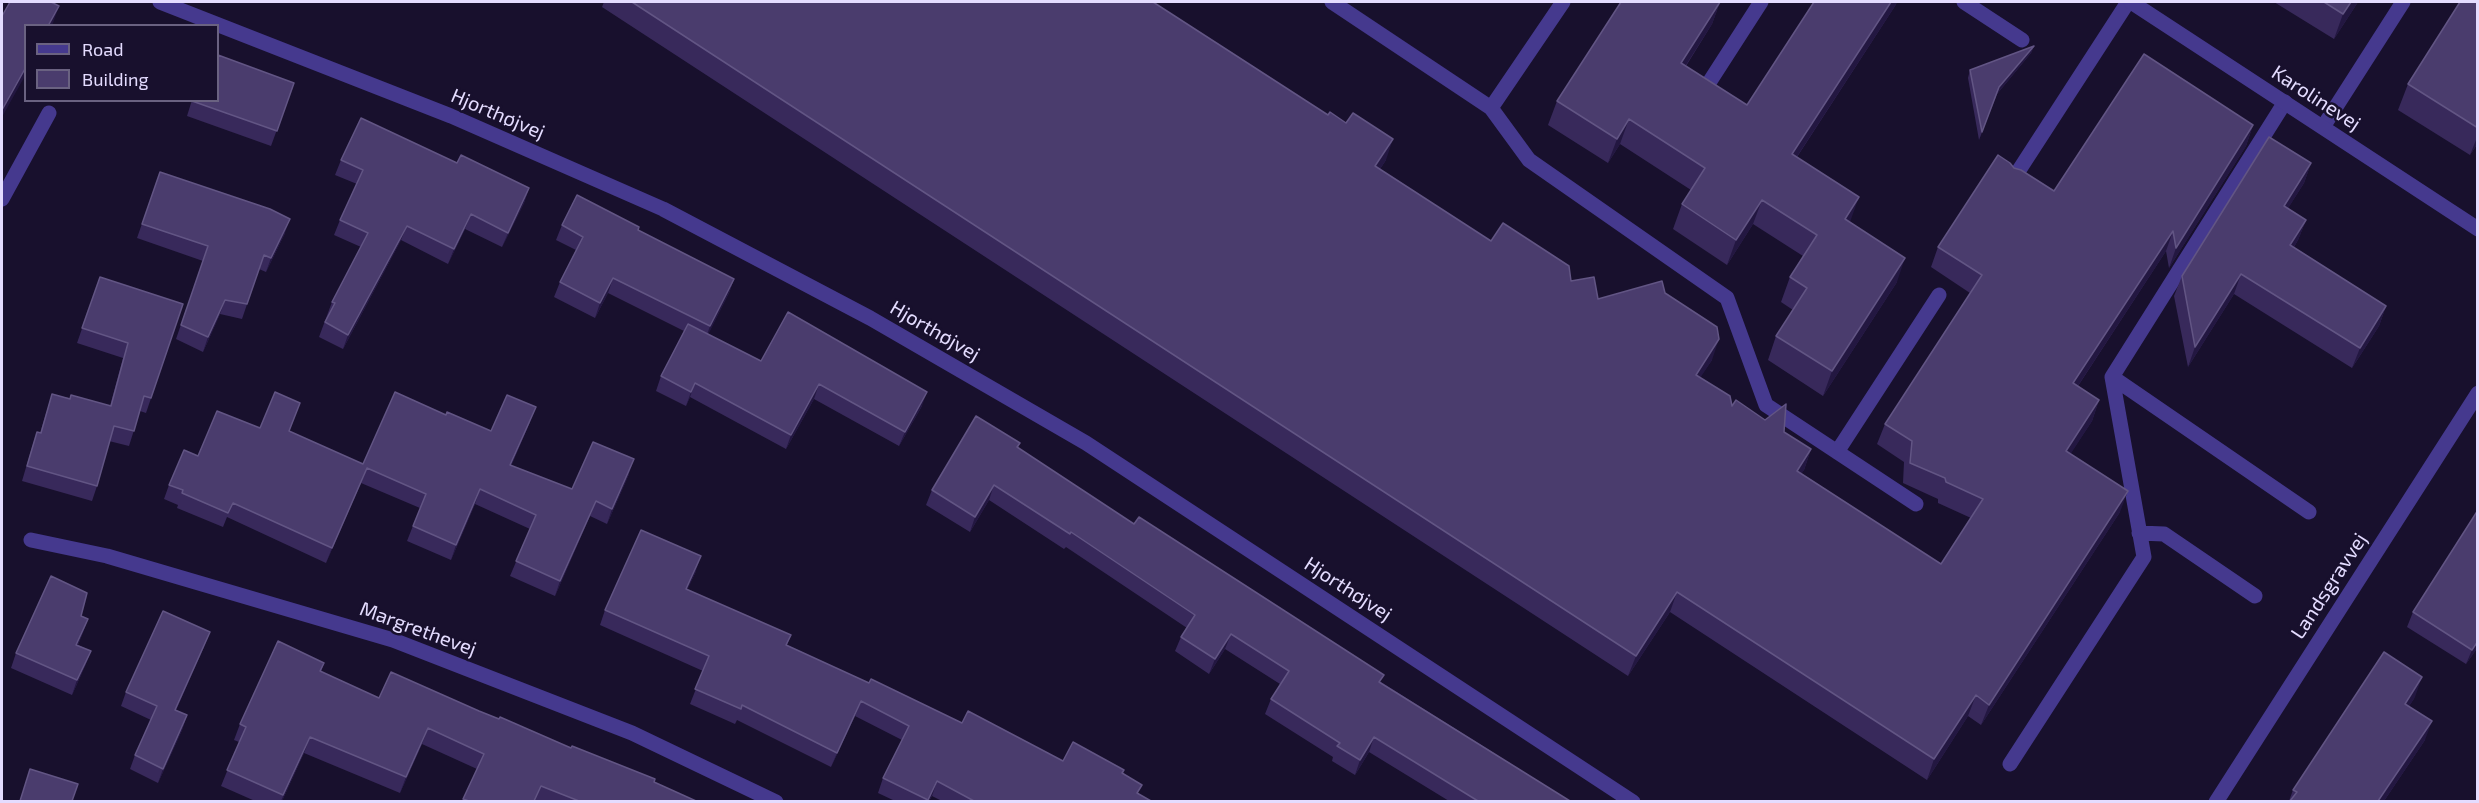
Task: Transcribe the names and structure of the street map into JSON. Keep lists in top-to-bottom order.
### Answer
{
  "streets": {
    "street": [
      "Karolinevej",
      "Hjorthøjvej",
      "Landsgravvej",
      "Margrethevej"
    ]
  },
  "legend": ["Road", "Building"]
}
